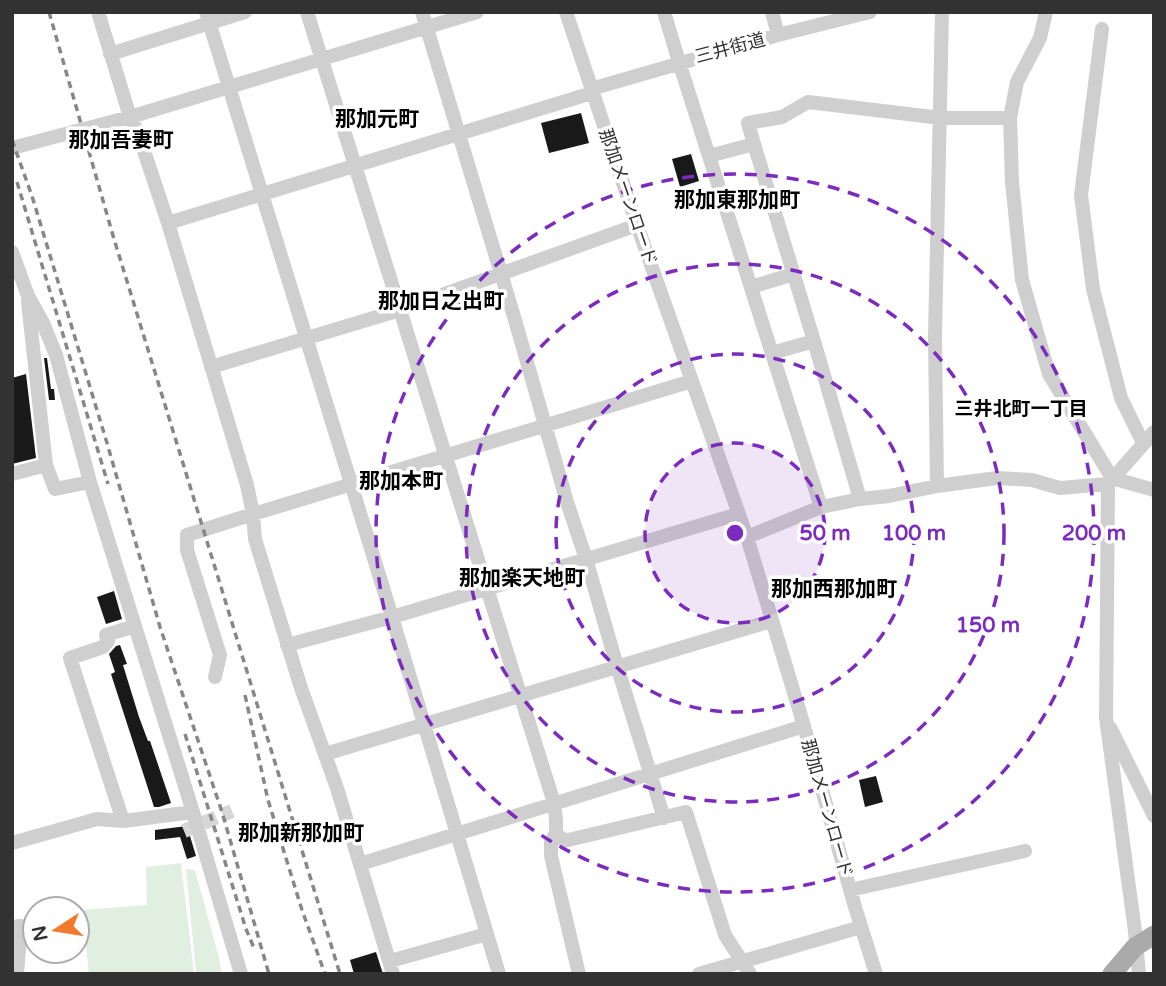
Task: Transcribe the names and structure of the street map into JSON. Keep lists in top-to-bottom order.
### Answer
{
  "streets": {
    "street": ["三井街道", "那加メーンロード"]
  },
  "crossings": [
    ["三井街道", "那加メーンロード"]
  ],
  "districts": [
    "那加元町",
    "那加吾妻町",
    "那加東那加町",
    "那加日之出町",
    "三井北町一丁目",
    "那加本町",
    "那加楽天地町",
    "那加西那加町",
    "那加新那加町"
  ],
  "north": "left",
  "rings": [
    "50 m",
    "100 m",
    "200 m",
    "150 m"
  ]
}
